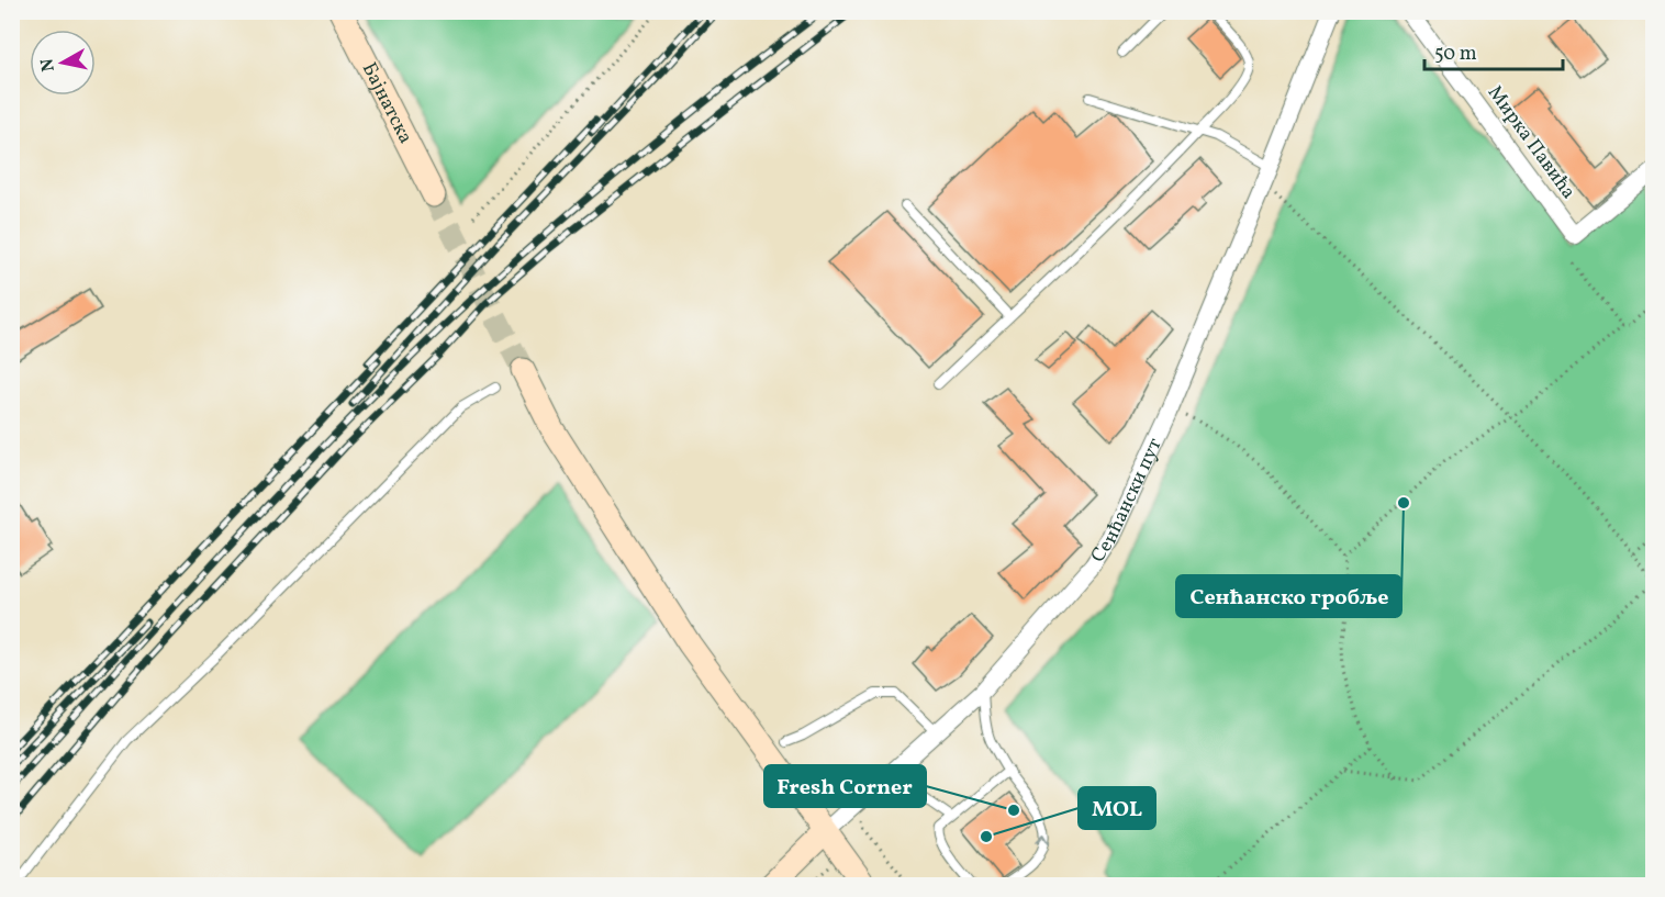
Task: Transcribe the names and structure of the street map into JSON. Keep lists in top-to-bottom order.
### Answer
{
  "streets": {
    "main road": ["Бајнатска", "Сенћански пут"],
    "street": ["Мирка Павића"]
  },
  "places": ["Сенћанско гробље", "Fresh Corner", "MOL"],
  "scale_bar": "50 m",
  "north": "left"
}
